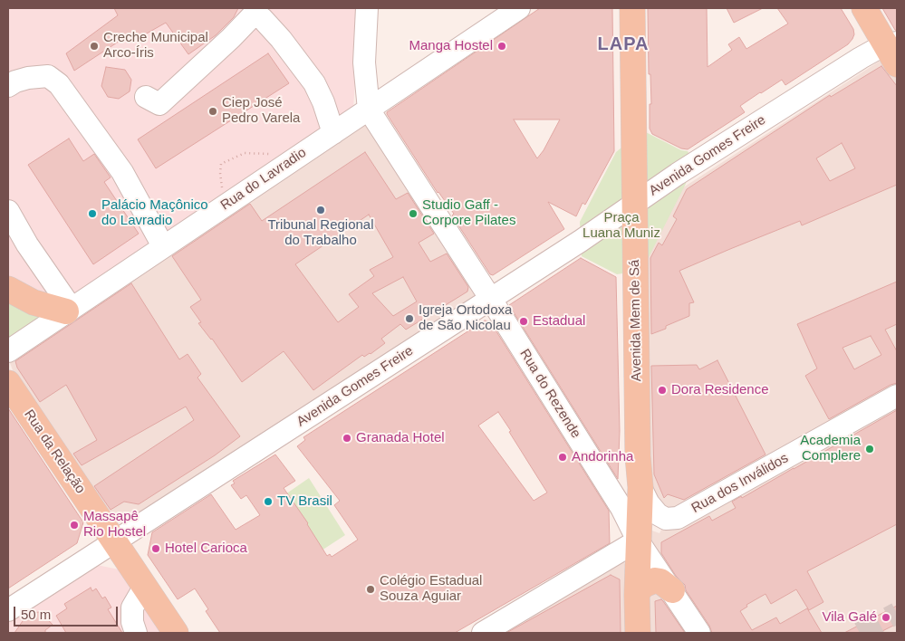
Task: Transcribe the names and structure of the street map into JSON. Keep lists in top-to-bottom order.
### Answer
{
  "streets": {
    "main road": ["Avenida Mem de Sá", "Rua da Relação"],
    "street": [
      "Avenida Gomes Freire",
      "Rua do Lavradio",
      "Rua do Rezende",
      "Rua dos Inválidos"
    ]
  },
  "crossings": [
    ["Avenida Gomes Freire", "Avenida Mem de Sá"],
    ["Avenida Gomes Freire", "Rua do Rezende"],
    ["Avenida Gomes Freire", "Rua da Relação"],
    ["Rua do Lavradio", "Rua do Rezende"],
    ["Avenida Mem de Sá", "Rua do Rezende"],
    ["Avenida Mem de Sá", "Rua dos Inválidos"]
  ],
  "districts": ["LAPA"],
  "parks": ["Praça Luana Muniz"],
  "places": [
    "Creche Municipal Arco-Íris",
    "Manga Hostel",
    "Ciep José Pedro Varela",
    "Tribunal Regional do Trabalho",
    "Palácio Maçônico do Lavradio",
    "Studio Gaff - Corpore Pilates",
    "Igreja Ortodoxa de São Nicolau",
    "Estadual",
    "Dora Residence",
    "Granada Hotel",
    "Academia Complere",
    "Andorinha",
    "TV Brasil",
    "Massapê Rio Hostel",
    "Hotel Carioca",
    "Colégio Estadual Souza Aguiar",
    "Vila Galé"
  ],
  "scale_bar": "50 m"
}
